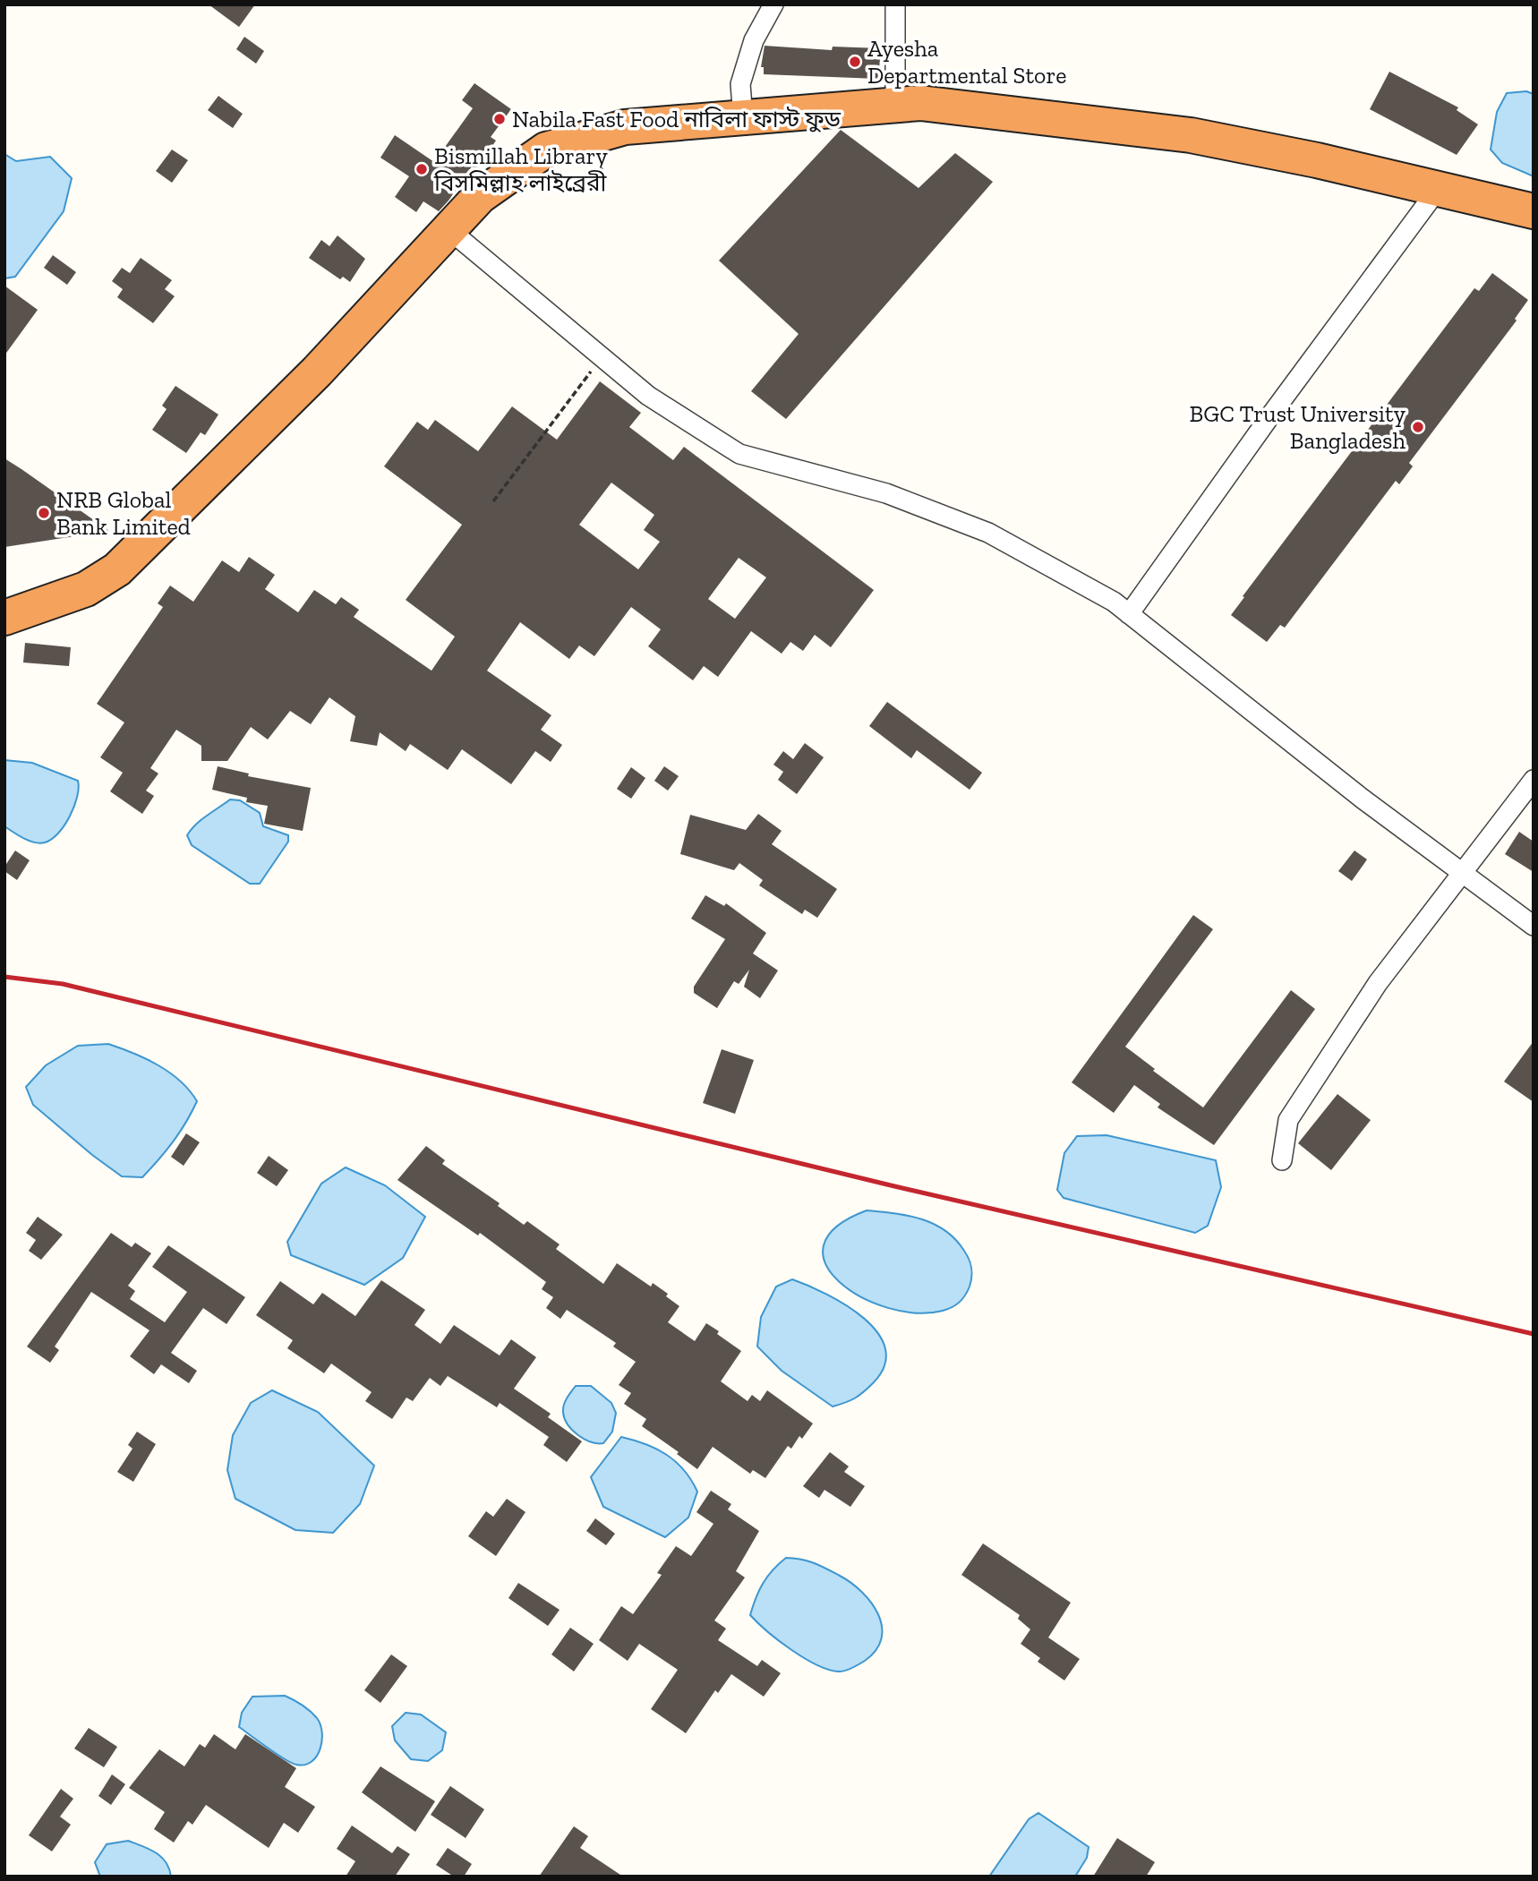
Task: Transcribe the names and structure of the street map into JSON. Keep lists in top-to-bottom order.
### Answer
{
  "places": [
    "Ayesha Departmental Store",
    "Nabila Fast Food নাবিলা ফাস্ট ফুড",
    "Bismillah Library বিসমিল্লাহ লাইব্রেরী",
    "BGC Trust University Bangladesh",
    "NRB Global Bank Limited"
  ]
}
